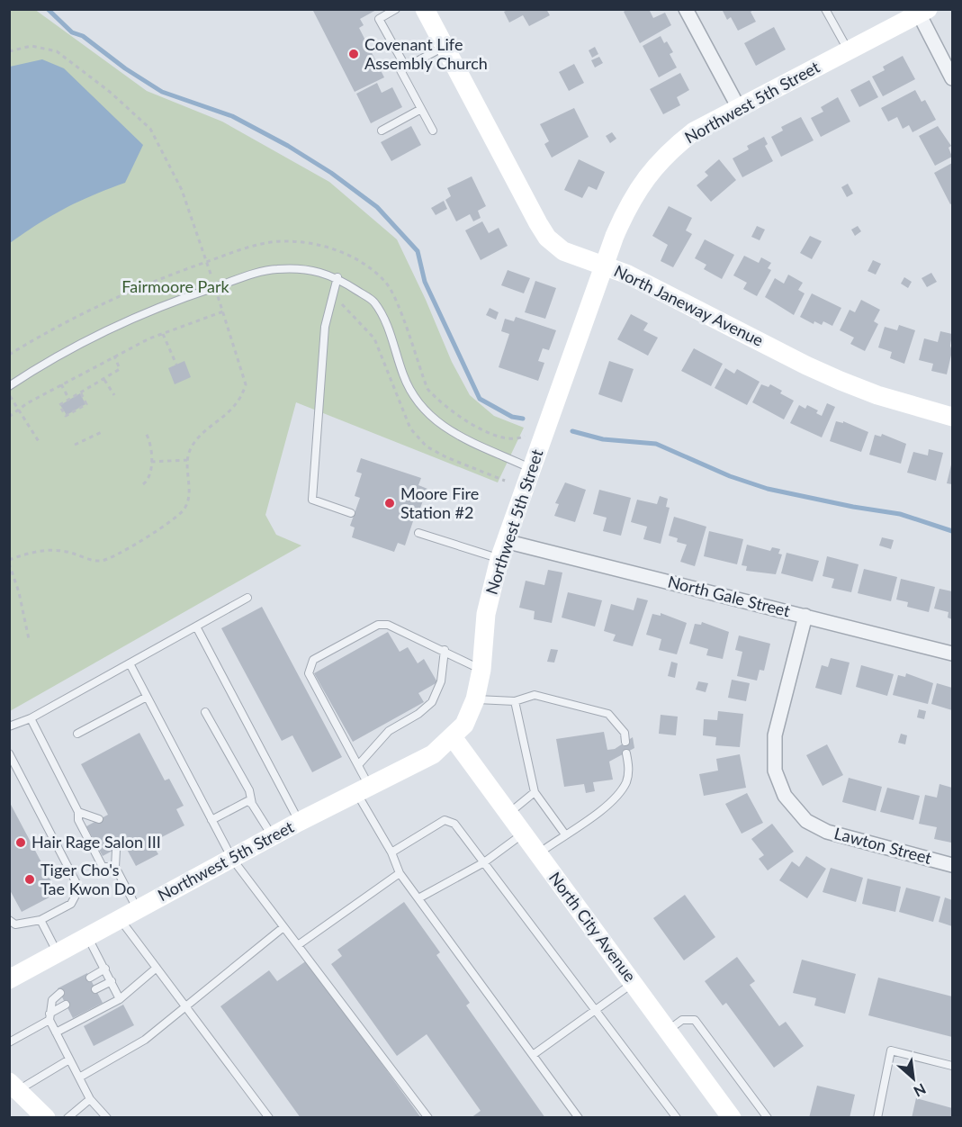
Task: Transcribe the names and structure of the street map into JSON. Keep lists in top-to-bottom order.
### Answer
{
  "streets": {
    "street": [
      "Northwest 5th Street",
      "North Janeway Avenue",
      "North Gale Street",
      "Lawton Street",
      "North City Avenue"
    ]
  },
  "crossings": [
    ["Northwest 5th Street", "North Janeway Avenue"],
    ["Northwest 5th Street", "North Gale Street"],
    ["Northwest 5th Street", "North City Avenue"],
    ["North Gale Street", "Lawton Street"]
  ],
  "parks": ["Fairmoore Park"],
  "places": [
    "Covenant Life Assembly Church",
    "Moore Fire Station #2",
    "Hair Rage Salon III",
    "Tiger Cho's Tae Kwon Do"
  ],
  "north": "bottom right"
}
